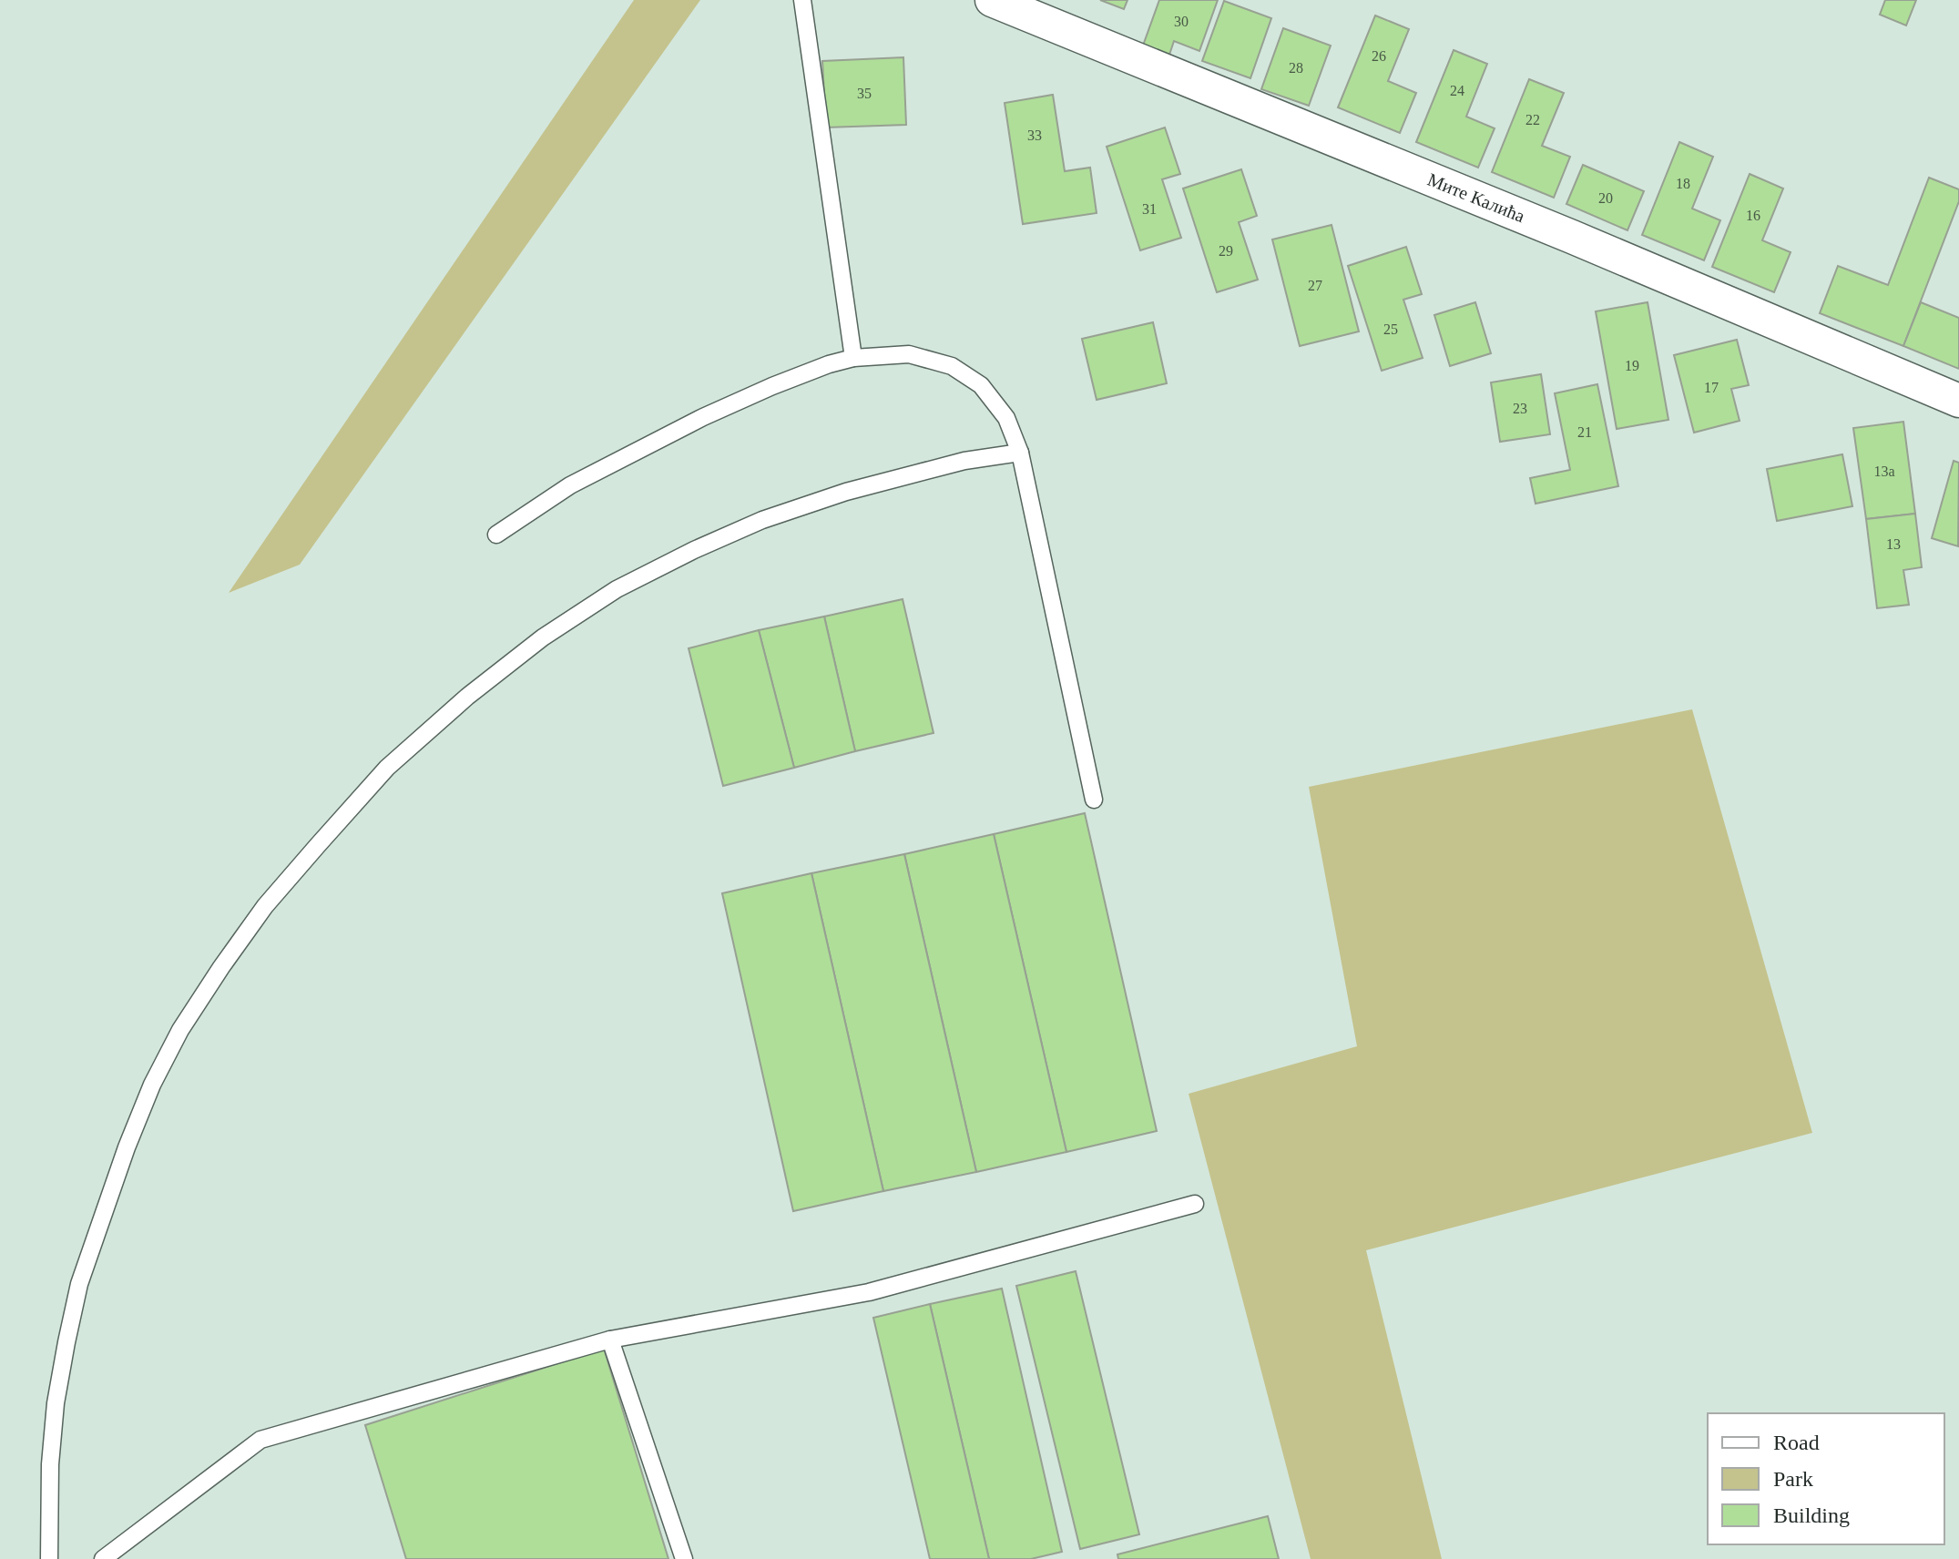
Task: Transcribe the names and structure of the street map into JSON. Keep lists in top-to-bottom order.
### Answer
{
  "streets": {
    "street": ["Мите Калића"]
  },
  "house_numbers": [
    "30",
    "26",
    "28",
    "24",
    "35",
    "22",
    "33",
    "18",
    "20",
    "31",
    "16",
    "29",
    "27",
    "25",
    "19",
    "17",
    "23",
    "21",
    "13a",
    "13"
  ],
  "legend": ["Road", "Park", "Building"]
}
